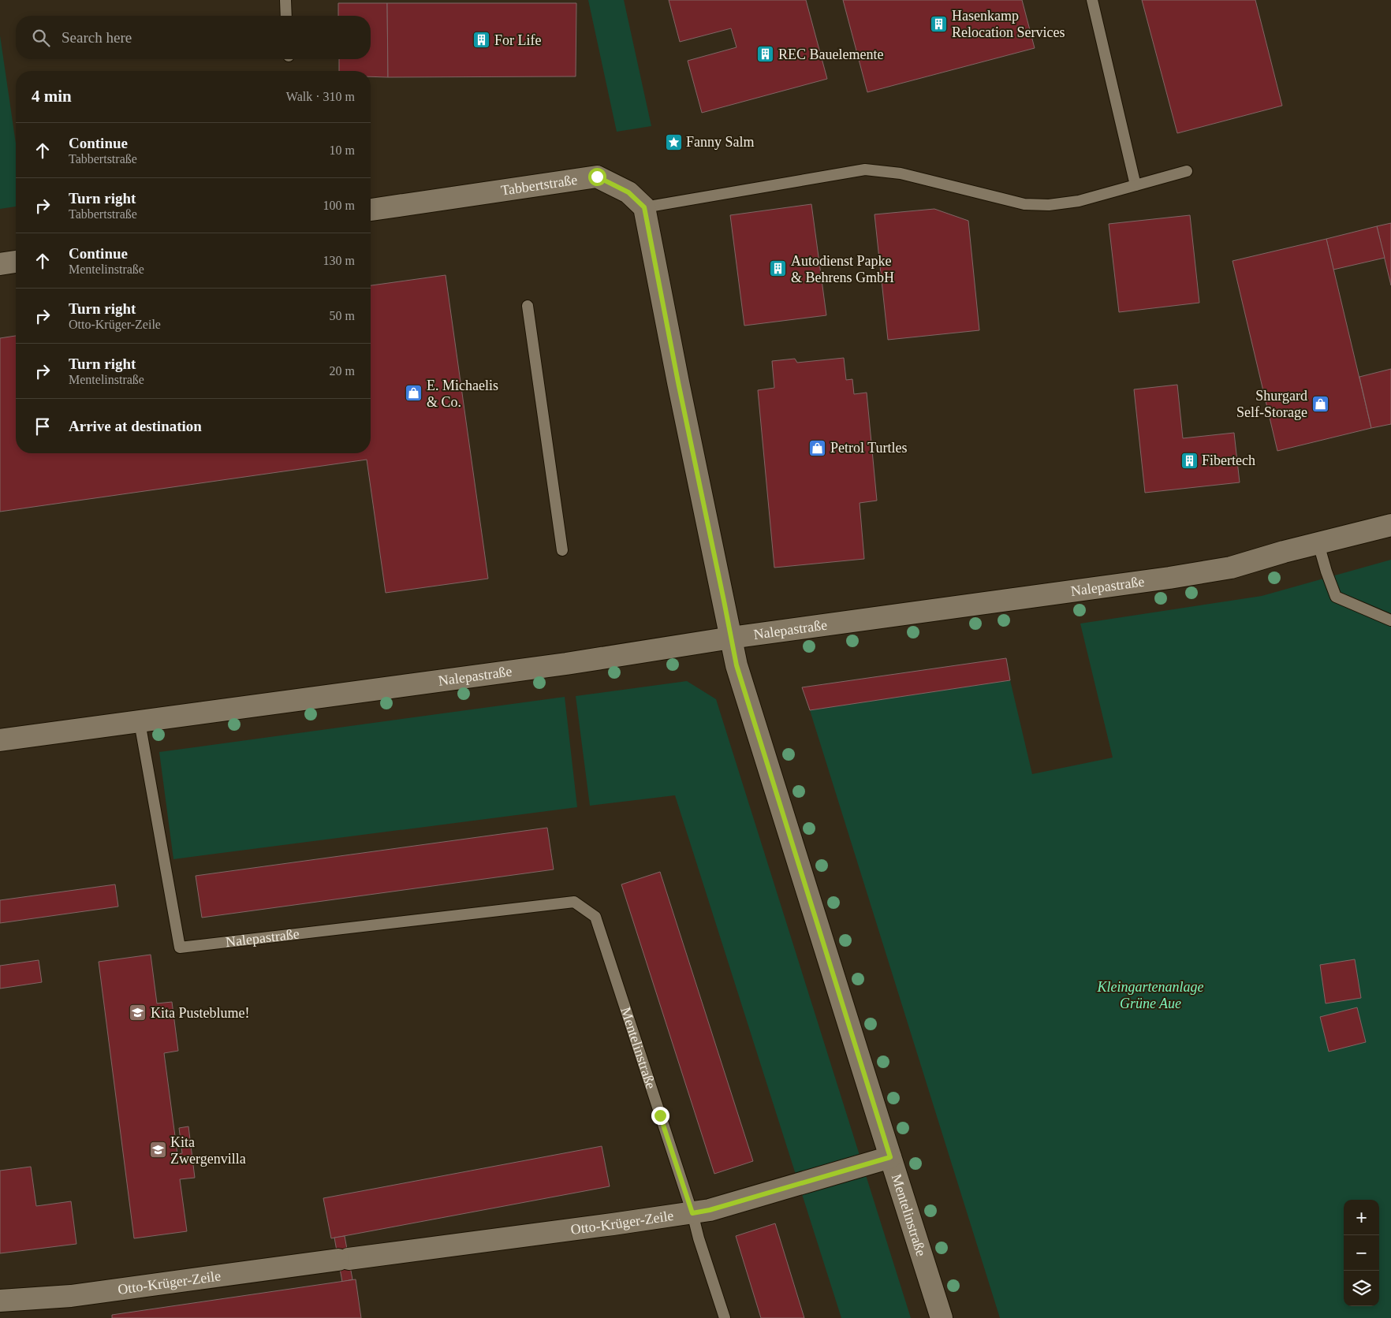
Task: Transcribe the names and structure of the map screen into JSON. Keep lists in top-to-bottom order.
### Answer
{
  "streets": {
    "street": [
      "Tabbertstraße",
      "Nalepastraße",
      "Mentelinstraße",
      "Otto-Krüger-Zeile"
    ]
  },
  "crossings": [
    ["Nalepastraße", "Mentelinstraße"],
    ["Mentelinstraße", "Otto-Krüger-Zeile"]
  ],
  "parks": ["Kleingartenanlage Grüne Aue"],
  "places": {
    "building": [
      "Hasenkamp Relocation Services",
      "For Life",
      "REC Bauelemente",
      "Autodienst Papke & Behrens GmbH",
      "Fibertech"
    ],
    "place": ["Fanny Salm"],
    "shop": ["E. Michaelis & Co.", "Shurgard Self-Storage", "Petrol Turtles"],
    "school or university": ["Kita Pusteblume!", "Kita Zwergenvilla"]
  },
  "page": {
    "search": "Search here",
    "heading": ["4 min", "Walk · 310 m"],
    "list": [
      ["Continue", "Tabbertstraße", "10 m"],
      ["Turn right", "Tabbertstraße", "100 m"],
      ["Continue", "Mentelinstraße", "130 m"],
      ["Turn right", "Otto-Krüger-Zeile", "50 m"],
      ["Turn right", "Mentelinstraße", "20 m"],
      "Arrive at destination"
    ],
    "map_buttons": ["+", "−"]
  }
}
